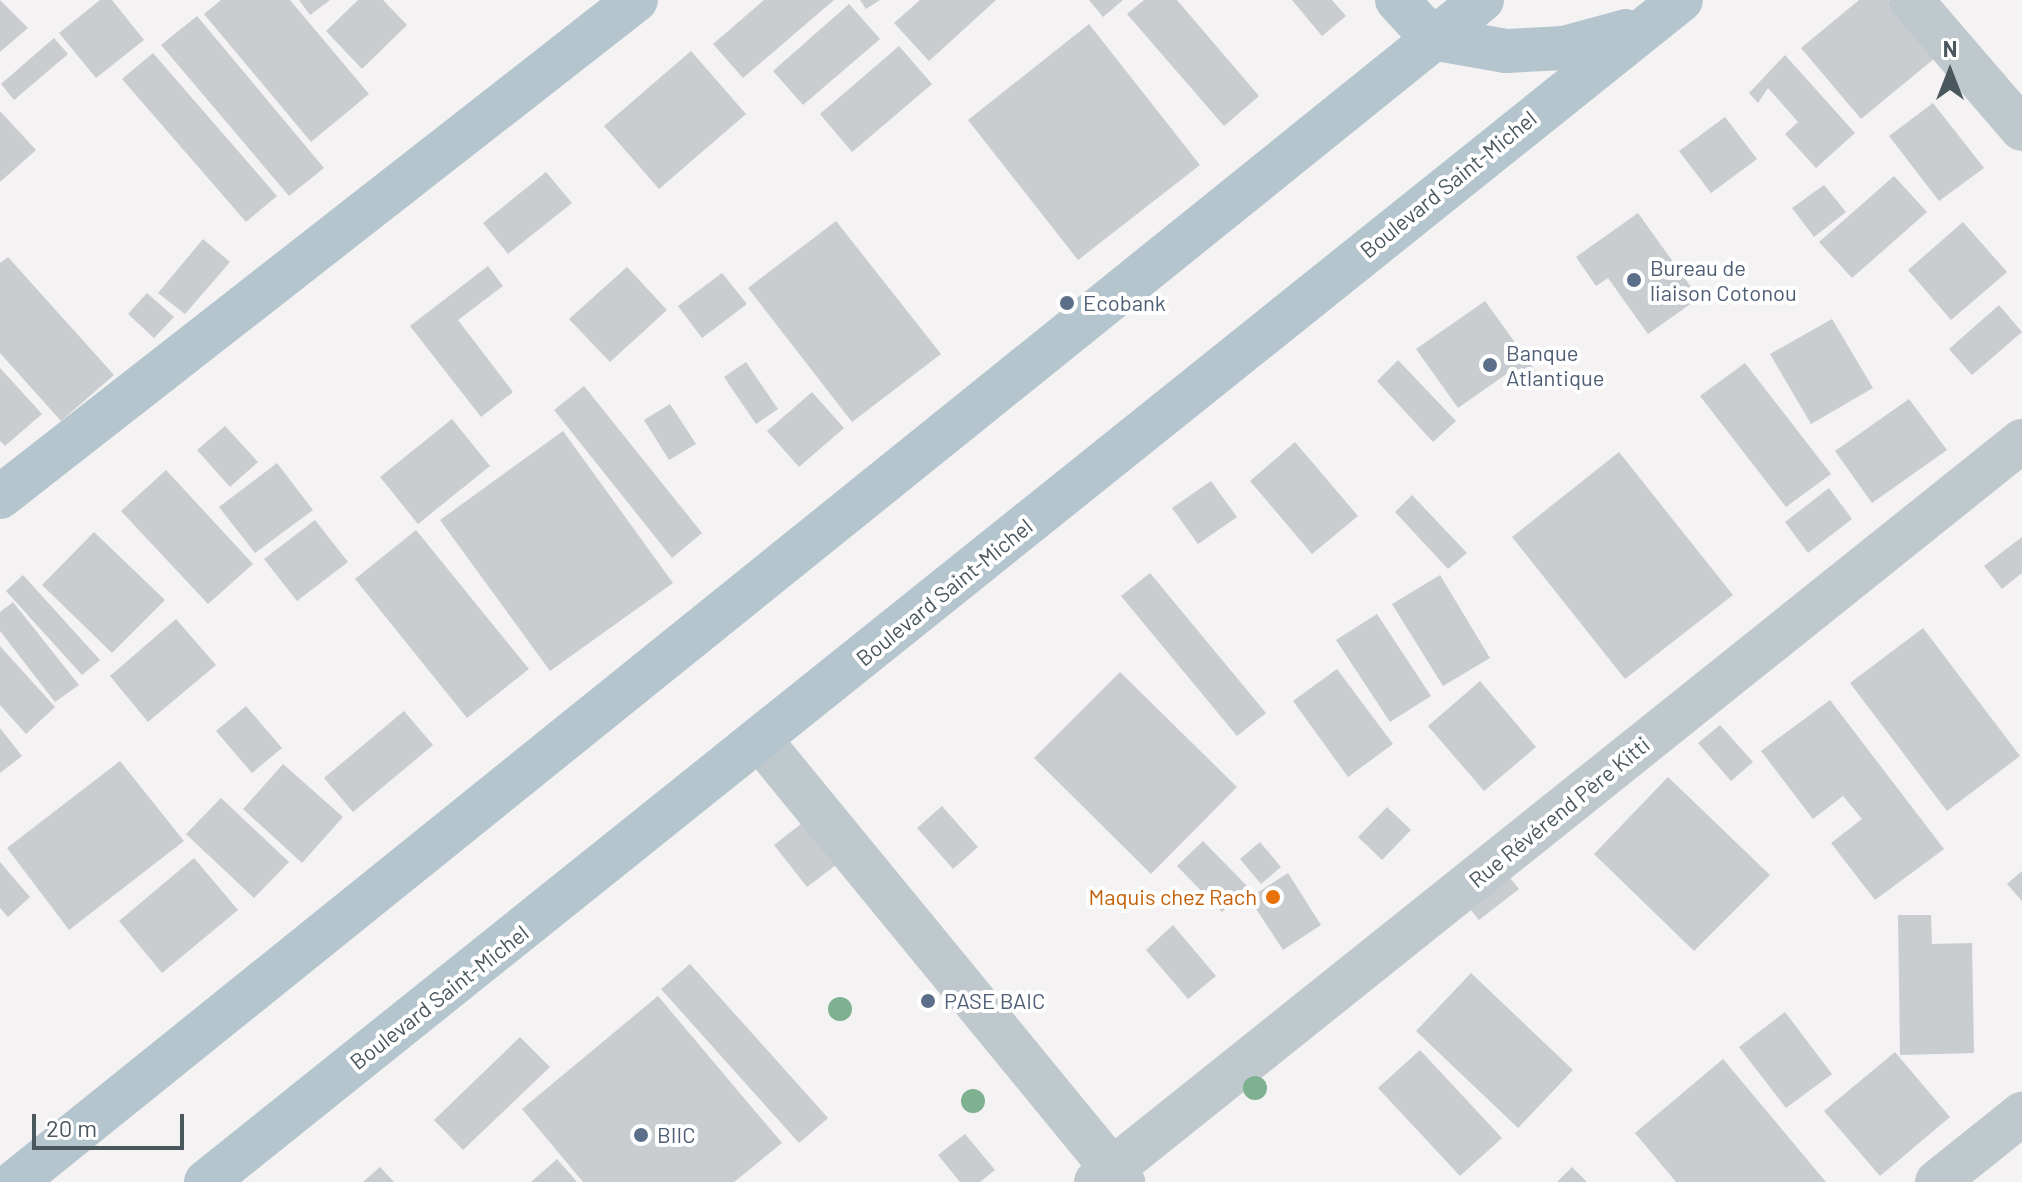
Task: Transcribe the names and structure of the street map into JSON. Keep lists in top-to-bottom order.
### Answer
{
  "streets": {
    "main road": ["Boulevard Saint-Michel"],
    "street": ["Rue Révérend Père Kitti"]
  },
  "places": [
    "Bureau de liaison Cotonou",
    "Ecobank",
    "Banque Atlantique",
    "Maquis chez Rach",
    "PASE BAIC",
    "BIIC"
  ],
  "scale_bar": "20 m",
  "north": "top"
}
